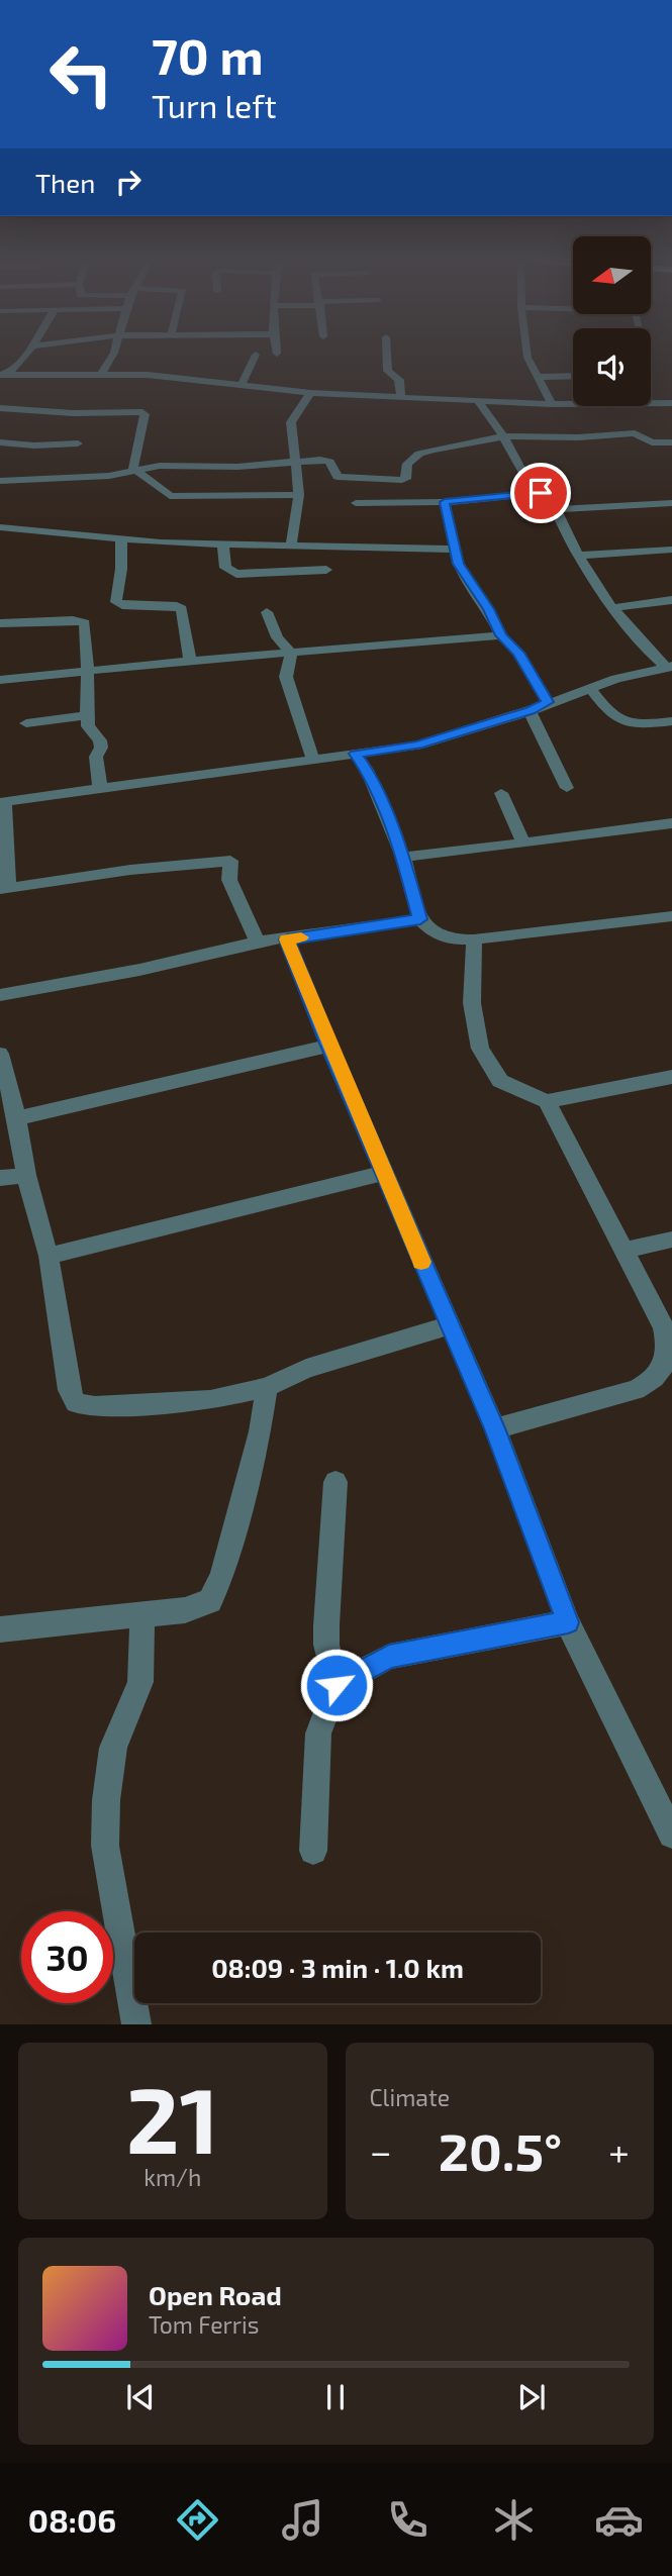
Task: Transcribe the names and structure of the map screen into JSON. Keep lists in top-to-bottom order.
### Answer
{
  "north": "left",
  "page": {
    "turn": ["70 m", "Turn left"],
    "then": "Then",
    "limit": "30",
    "trip": "08:09 · 3 min · 1.0 km",
    "tile": [
      ["21", "km/h"],
      "Climate"
    ],
    "heat": ["−", "20.5°", "+"],
    "song": ["Open Road", "Tom Ferris"],
    "tabs": "08:06"
  }
}
